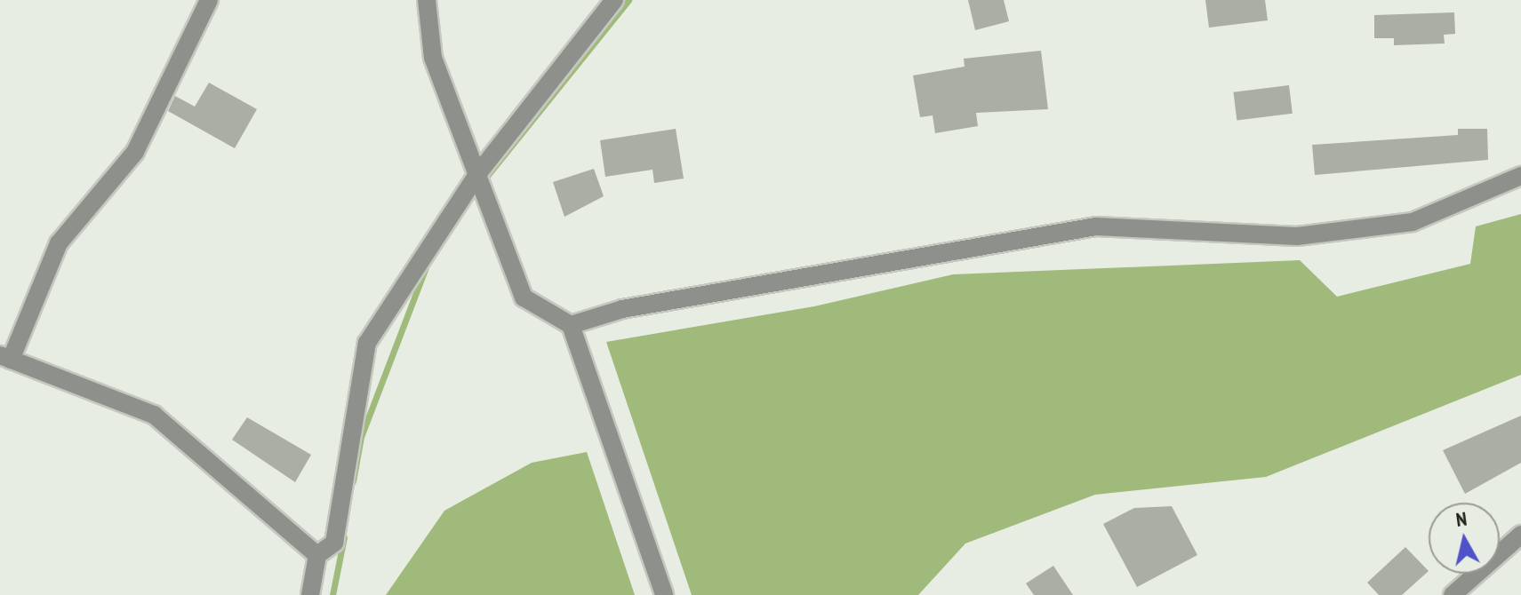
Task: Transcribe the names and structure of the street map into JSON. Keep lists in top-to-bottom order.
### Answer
{
  "north": "top"
}
